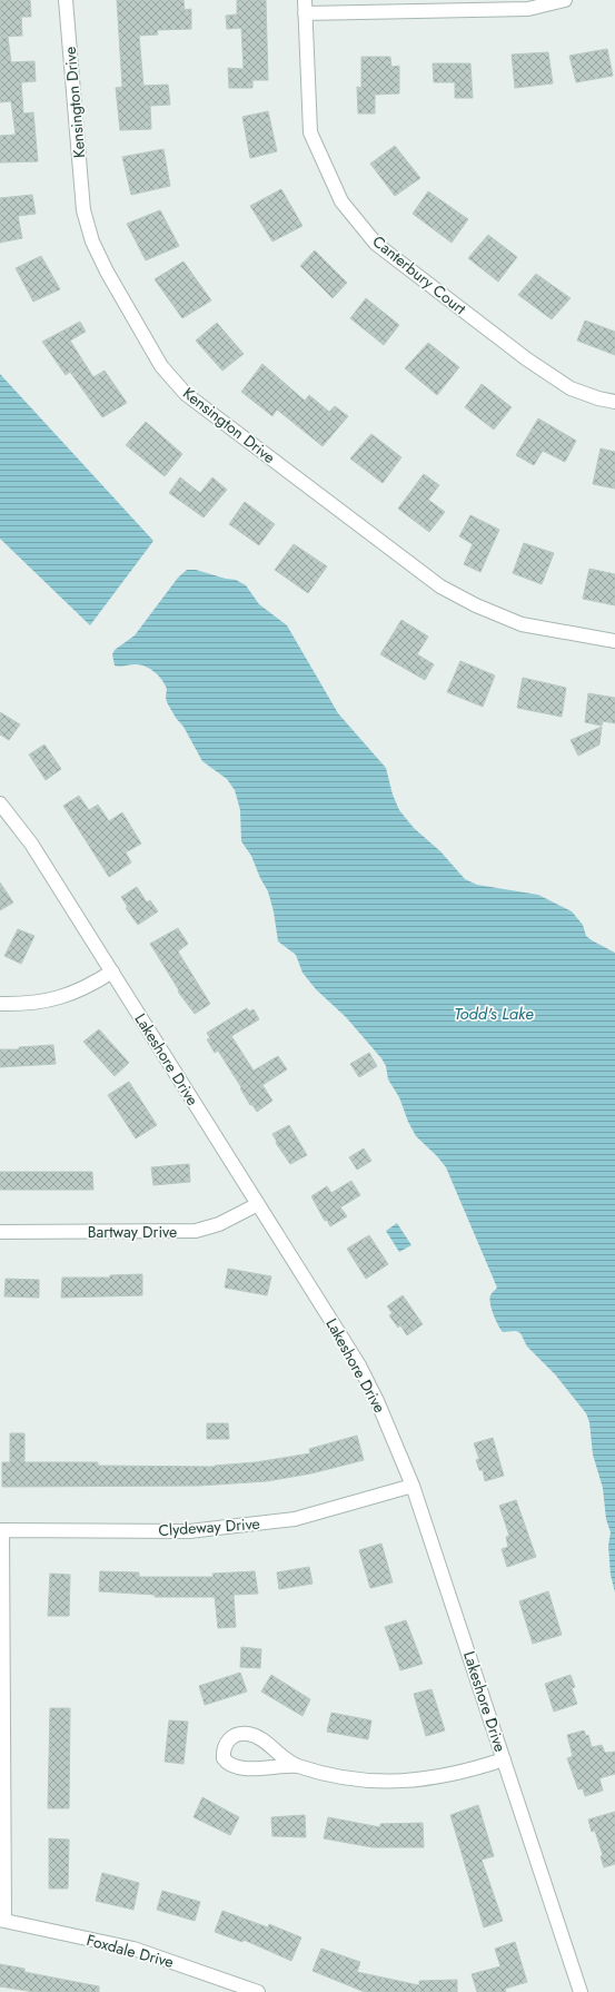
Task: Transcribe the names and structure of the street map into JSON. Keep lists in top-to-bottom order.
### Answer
{
  "streets": {
    "street": [
      "Kensington Drive",
      "Canterbury Court",
      "Lakeshore Drive",
      "Bartway Drive",
      "Clydeway Drive",
      "Foxdale Drive"
    ]
  },
  "crossings": [
    ["Lakeshore Drive", "Bartway Drive"],
    ["Lakeshore Drive", "Clydeway Drive"]
  ],
  "water": ["Todd's Lake"]
}
